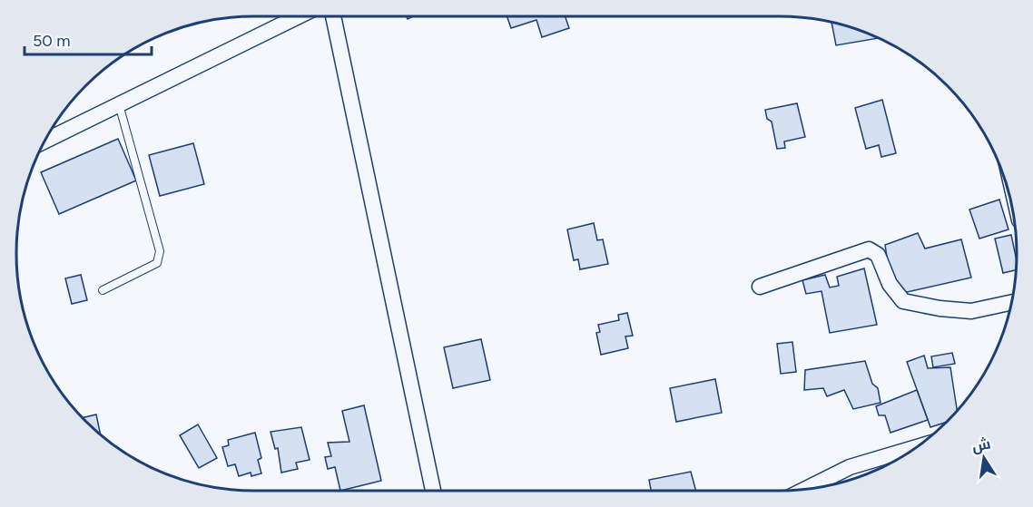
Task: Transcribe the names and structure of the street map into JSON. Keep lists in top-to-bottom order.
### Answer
{
  "scale_bar": "50 m",
  "north": "top"
}
